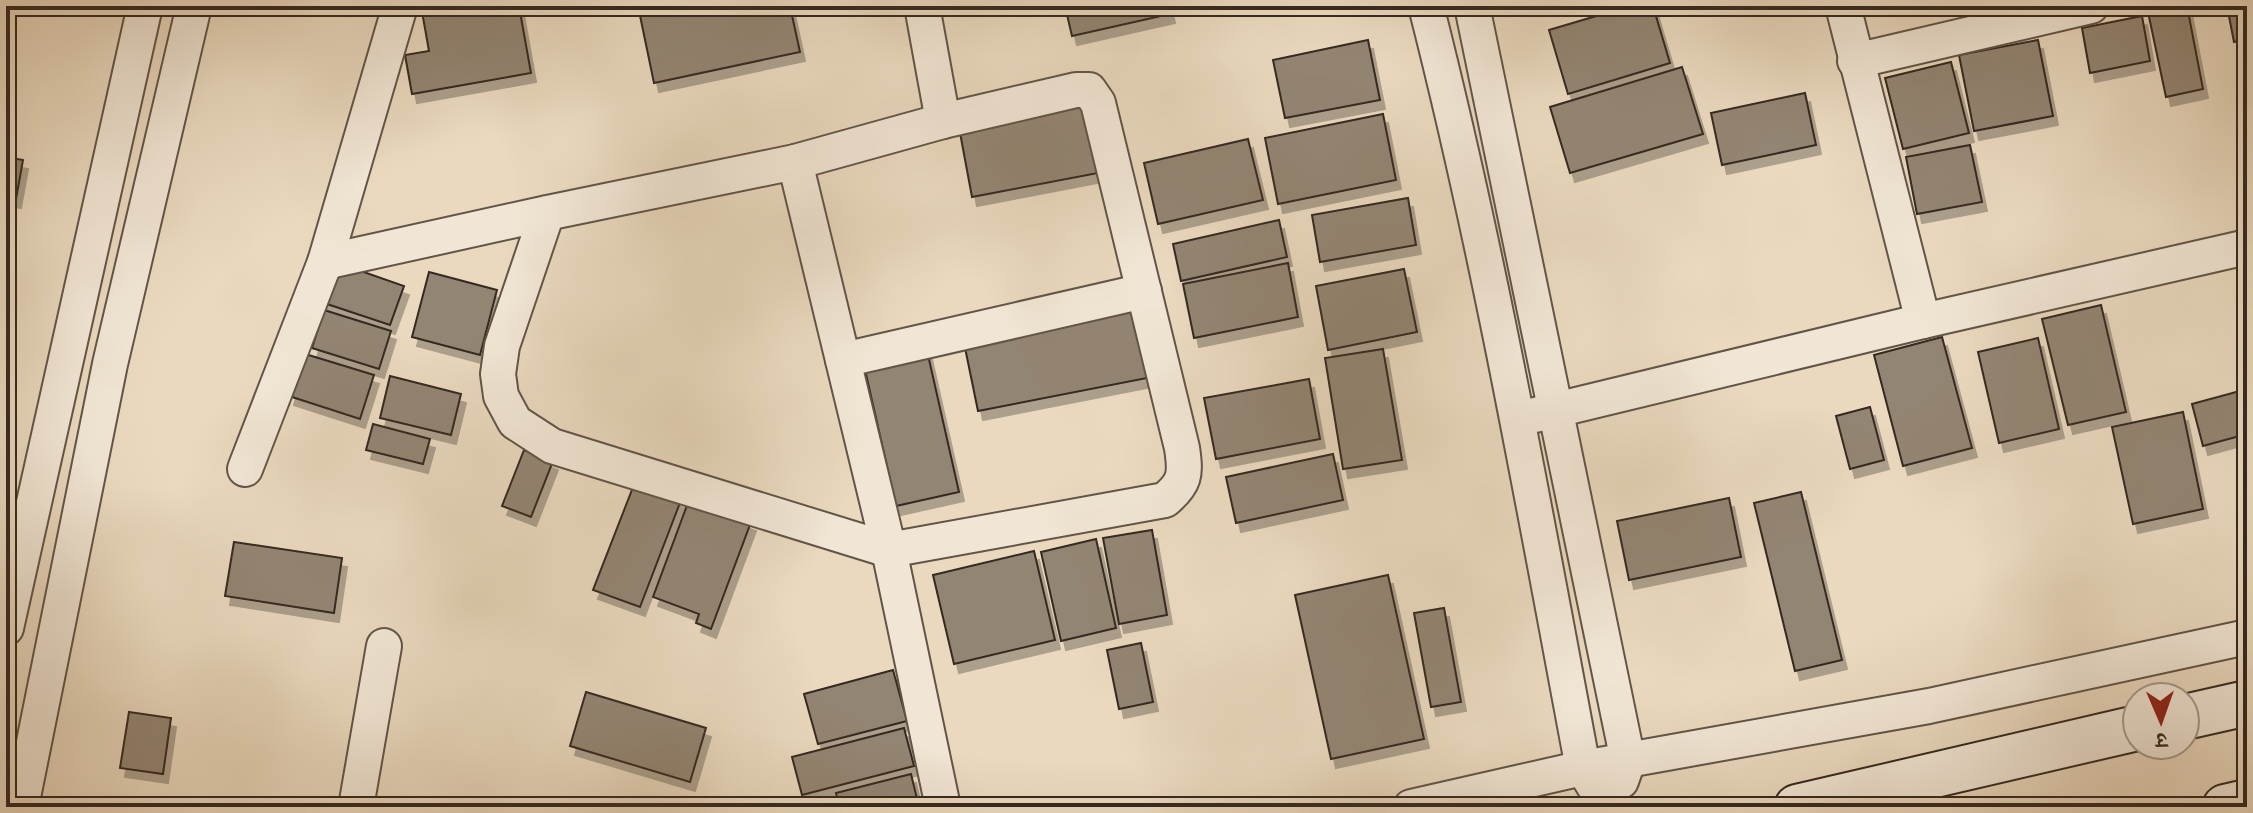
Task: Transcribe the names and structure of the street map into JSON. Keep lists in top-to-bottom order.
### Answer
{
  "north": "bottom"
}
